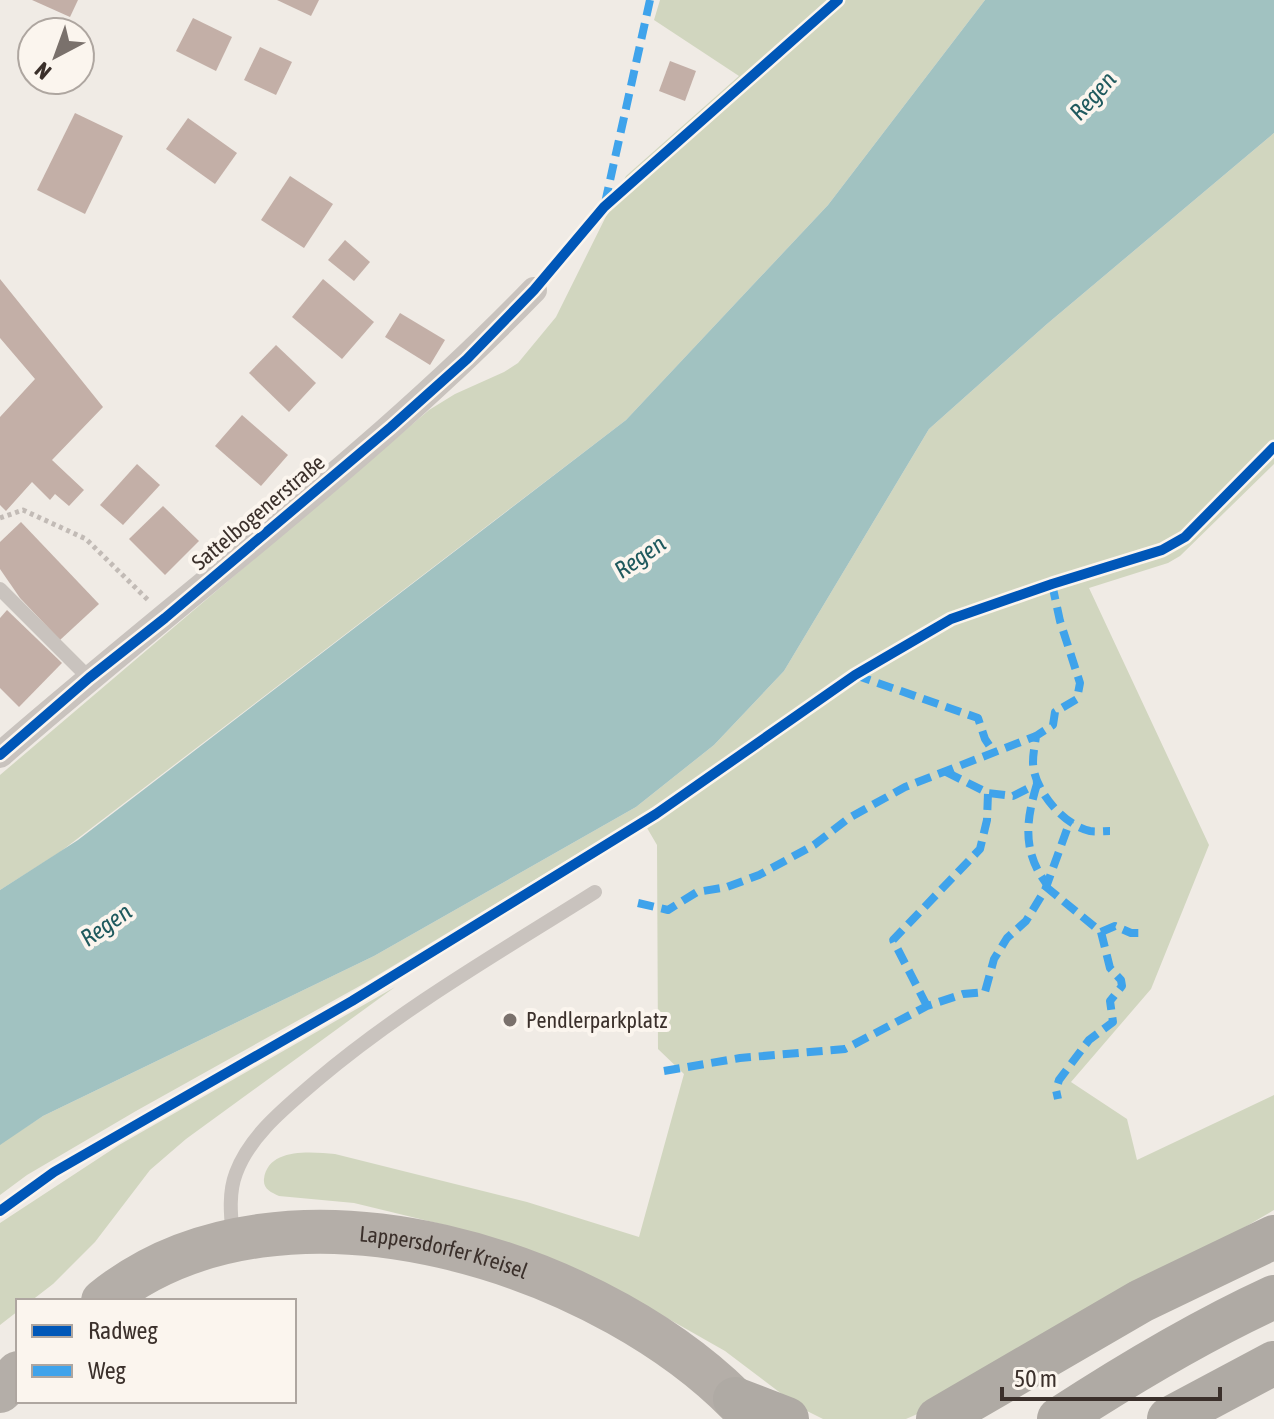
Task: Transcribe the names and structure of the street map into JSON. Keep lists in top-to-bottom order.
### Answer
{
  "streets": {
    "highway": ["Lappersdorfer Kreisel"],
    "street": ["Sattelbogenerstraße"]
  },
  "water": ["Regen"],
  "places": ["Pendlerparkplatz"],
  "legend": ["Radweg", "Weg"],
  "scale_bar": "50 m",
  "north": "bottom left"
}
